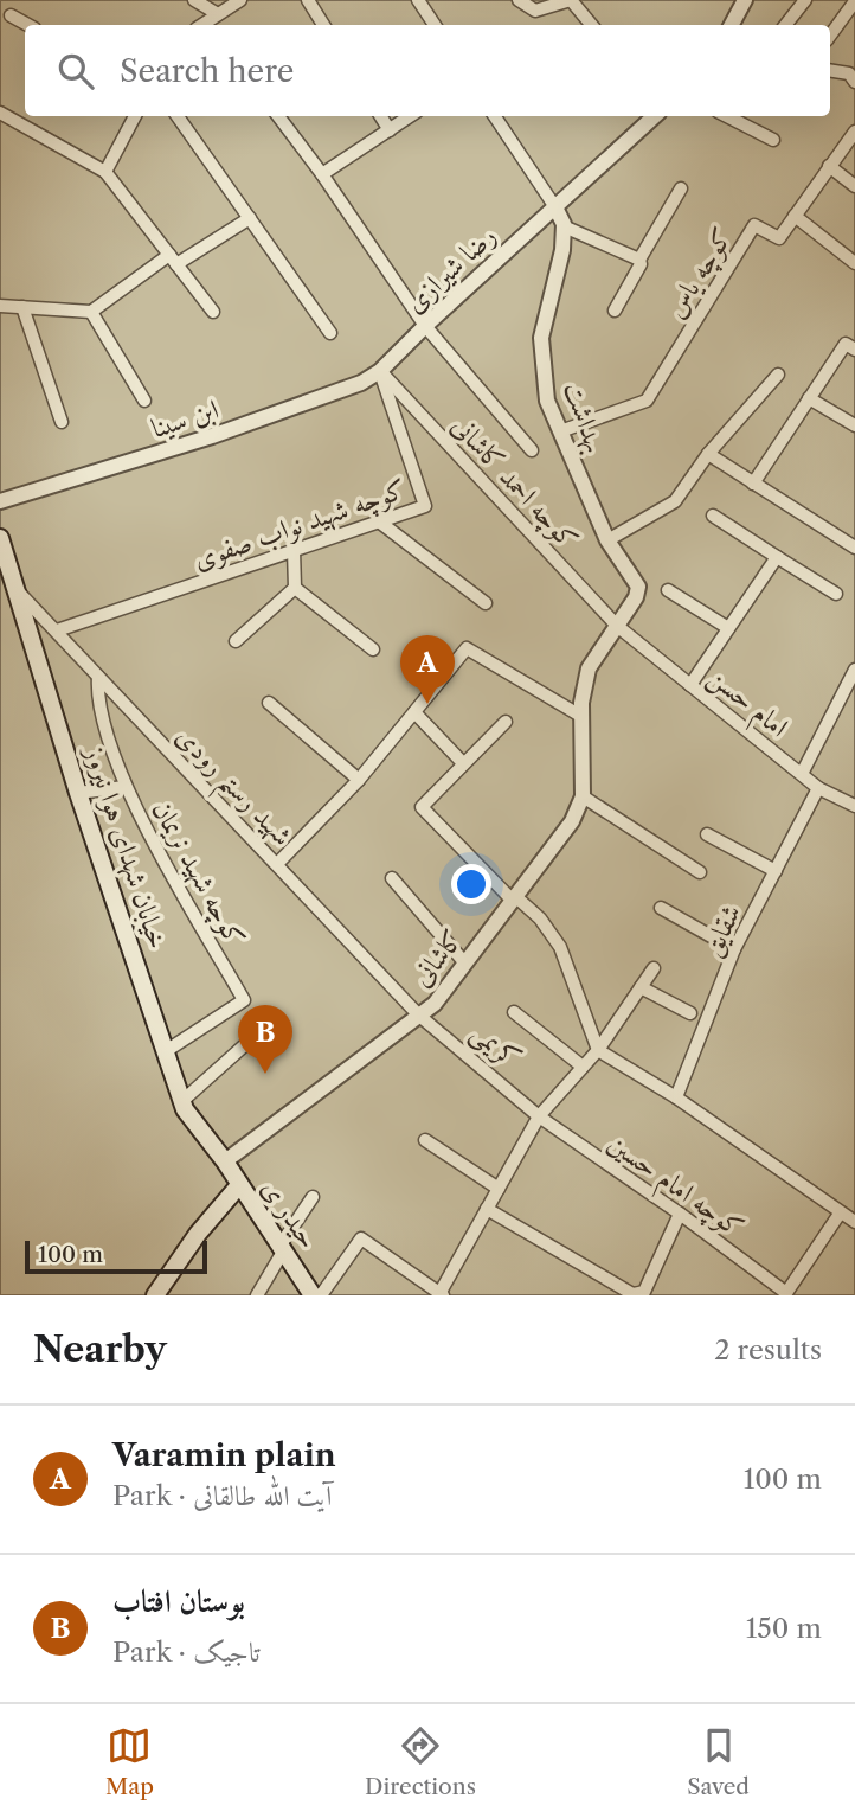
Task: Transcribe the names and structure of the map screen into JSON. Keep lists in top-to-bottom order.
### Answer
{
  "streets": {
    "main road": ["خیابان شهدای هوا نیروز", "حیدر ی"],
    "street": [
      "رضا شیرازی",
      "کوچه یاس",
      "بهداشت",
      "ابن سینا",
      "کوچه احمد کاشانی",
      "کوچه شهید نواب صفوی",
      "امام حسن",
      "شهید رستم رودی",
      "کوچه شهید نریمان",
      "شقایق",
      "کاشانی",
      "کریمی",
      "کوچه امام حسین"
    ]
  },
  "crossings": [
    ["رضا شیرازی", "بهداشت"],
    ["رضا شیرازی", "ابن سینا"],
    ["رضا شیرازی", "کوچه احمد کاشانی"],
    ["رضا شیرازی", "کوچه شهید نواب صفوی"],
    ["کوچه یاس", "بهداشت"],
    ["بهداشت", "کوچه احمد کاشانی"],
    ["بهداشت", "امام حسن"],
    ["بهداشت", "کاشانی"],
    ["ابن سینا", "کوچه احمد کاشانی"],
    ["ابن سینا", "کوچه شهید نواب صفوی"],
    ["کوچه احمد کاشانی", "کوچه شهید نواب صفوی"],
    ["کوچه احمد کاشانی", "امام حسن"],
    ["کوچه احمد کاشانی", "کاشانی"],
    ["کوچه شهید نواب صفوی", "شهید رستم رودی"],
    ["امام حسن", "شقایق"],
    ["امام حسن", "کاشانی"],
    ["شهید رستم رودی", "خیابان شهدای هوا نیروز"],
    ["شهید رستم رودی", "کوچه شهید نریمان"],
    ["شهید رستم رودی", "کاشانی"],
    ["شهید رستم رودی", "کریمی"],
    ["خیابان شهدای هوا نیروز", "کوچه شهید نریمان"],
    ["خیابان شهدای هوا نیروز", "کاشانی"],
    ["خیابان شهدای هوا نیروز", "حیدر ی"],
    ["کاشانی", "کریمی"],
    ["کاشانی", "حیدر ی"],
    ["کریمی", "کوچه امام حسین"]
  ],
  "scale_bar": "100 m",
  "page": {
    "search": "Search here",
    "pins": ["A", "B"],
    "scale": "100 m",
    "heading": ["Nearby", "2 results"],
    "list": [
      {
        "mark": "A",
        "name": "Varamin plain",
        "note": "Park · آیت الله طالقانی",
        "value": "100 m"
      },
      {
        "mark": "B",
        "name": "بوستان افتاب",
        "note": "Park · تاجیک",
        "value": "150 m"
      }
    ],
    "nav": ["Map", "Directions", "Saved"]
  }
}
